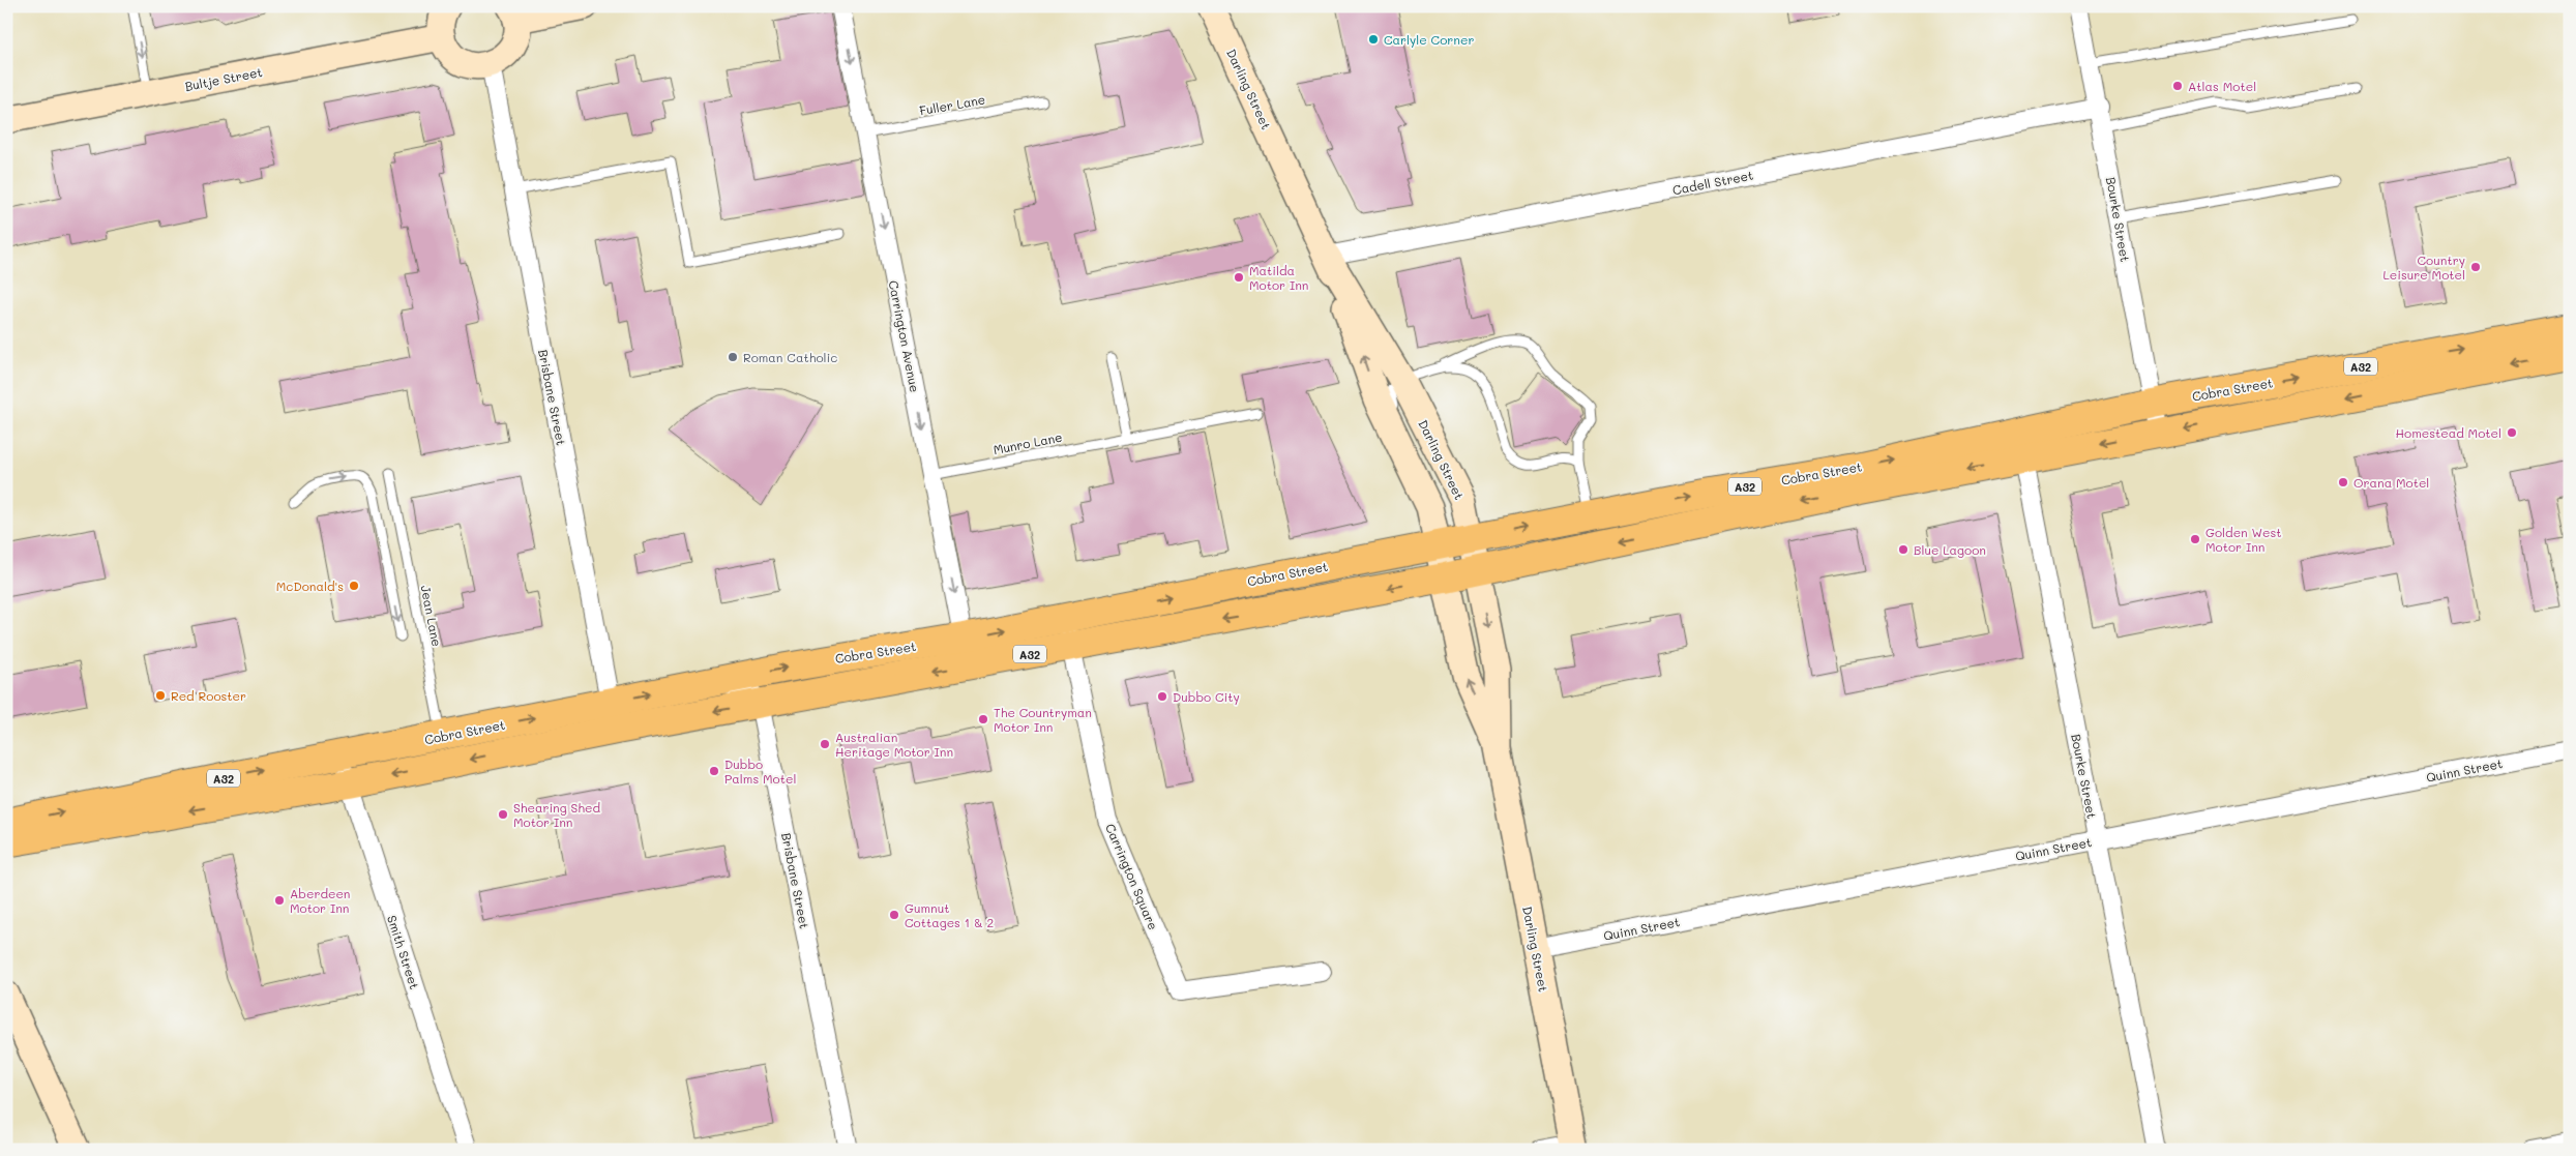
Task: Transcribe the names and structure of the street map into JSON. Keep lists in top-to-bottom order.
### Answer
{
  "streets": {
    "highway": ["A32", "Cobra Street"],
    "street": [
      "Bultje Street",
      "Darling Street",
      "Cadell Street",
      "Bourke Street",
      "Carrington Avenue",
      "Brisbane Street",
      "Quinn Street",
      "Carrington Square",
      "Smith Street"
    ],
    "lane": ["Fuller Lane", "Munro Lane", "Jean Lane"]
  },
  "crossings": [
    ["Darling Street", "Cadell Street"],
    ["Darling Street", "Cobra Street"],
    ["Darling Street", "Quinn Street"],
    ["Fuller Lane", "Carrington Avenue"],
    ["Cadell Street", "Bourke Street"],
    ["Bourke Street", "Cobra Street"],
    ["Bourke Street", "Quinn Street"],
    ["Carrington Avenue", "Cobra Street"],
    ["Carrington Avenue", "Munro Lane"],
    ["Cobra Street", "Brisbane Street"],
    ["Cobra Street", "Jean Lane"],
    ["Cobra Street", "Carrington Square"],
    ["Cobra Street", "Smith Street"]
  ],
  "one_way": ["Carrington Avenue"],
  "places": [
    "Carlyle Corner",
    "Atlas Motel",
    "Country Leisure Motel",
    "Matilda Motor Inn",
    "Roman Catholic",
    "Homestead Motel",
    "Orana Motel",
    "Golden West Motor Inn",
    "Blue Lagoon",
    "McDonald's",
    "Red Rooster",
    "Dubbo City",
    "The Countryman Motor Inn",
    "Australian Heritage Motor Inn",
    "Dubbo Palms Motel",
    "Shearing Shed Motor Inn",
    "Aberdeen Motor Inn",
    "Gumnut Cottages 1 & 2"
  ]
}
